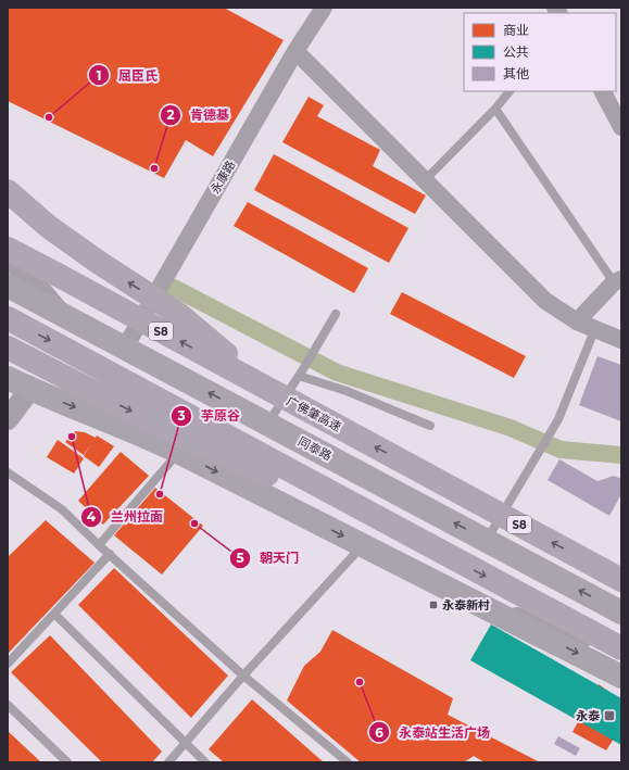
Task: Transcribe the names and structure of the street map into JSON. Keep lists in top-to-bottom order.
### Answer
{
  "streets": {
    "highway": ["S8", "广佛肇高速"],
    "main road": ["同泰路"],
    "street": ["永康路"]
  },
  "crossings": [
    ["永康路", "同泰路"]
  ],
  "places": {
    "other": [
      "屈臣氏",
      "肯德基",
      "兰州拉面",
      "芋原谷",
      "朝天门",
      "永泰站生活广场"
    ],
    "transit": ["永泰新村", "永泰"]
  },
  "legend": ["商业", "公共", "其他"]
}
